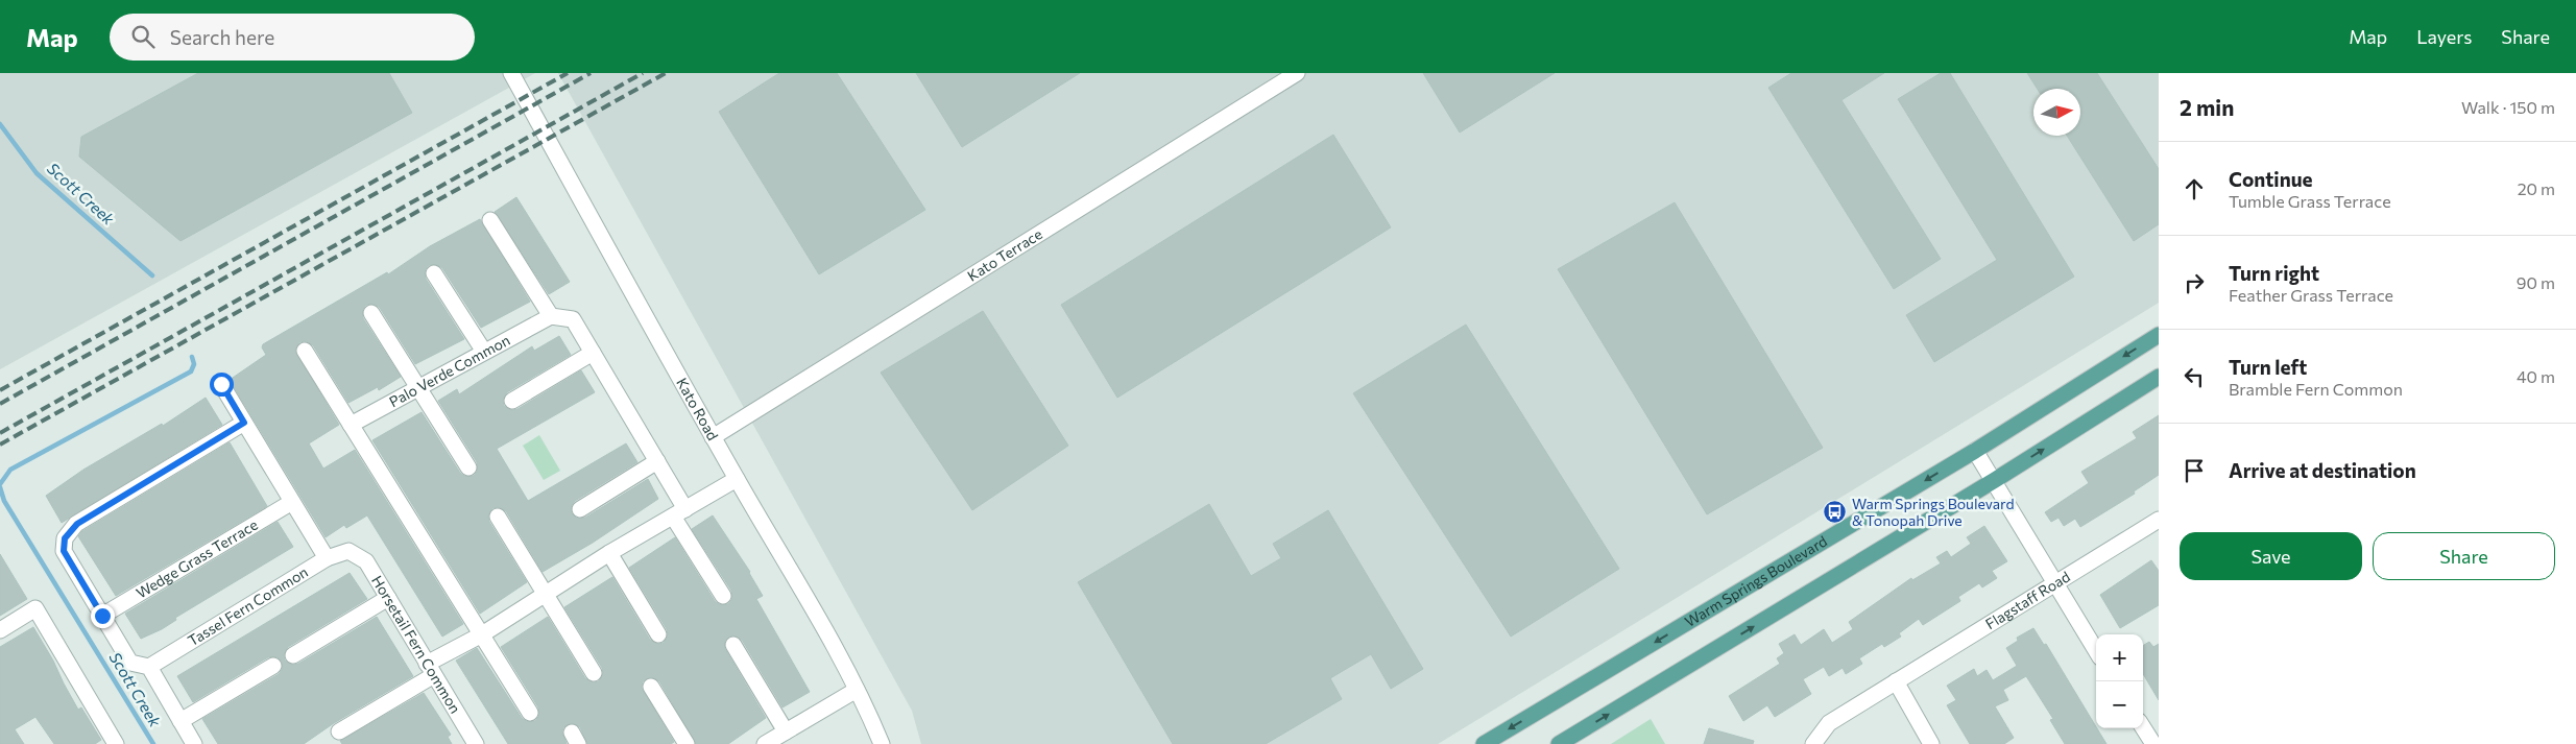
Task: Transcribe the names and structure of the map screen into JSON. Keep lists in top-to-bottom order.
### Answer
{
  "streets": {
    "main road": ["Warm Springs Boulevard"],
    "street": [
      "Kato Terrace",
      "Palo Verde Common",
      "Kato Road",
      "Wedge Grass Terrace",
      "Flagstaff Road",
      "Tassel Fern Common",
      "Horsetail Fern Common"
    ]
  },
  "crossings": [
    ["Kato Terrace", "Kato Road"],
    ["Tassel Fern Common", "Horsetail Fern Common"]
  ],
  "water": ["Scott Creek"],
  "places": {
    "bus stop": ["Warm Springs Boulevard & Tonopah Drive"]
  },
  "north": "right",
  "page": {
    "header": "Map",
    "search": "Search here",
    "nav": ["Map", "Layers", "Share"],
    "heading": ["2 min", "Walk · 150 m"],
    "list": [
      ["Continue", "Tumble Grass Terrace", "20 m"],
      ["Turn right", "Feather Grass Terrace", "90 m"],
      ["Turn left", "Bramble Fern Common", "40 m"],
      "Arrive at destination"
    ],
    "buttons": ["Save", "Share"],
    "map_buttons": ["+", "−"]
  }
}
